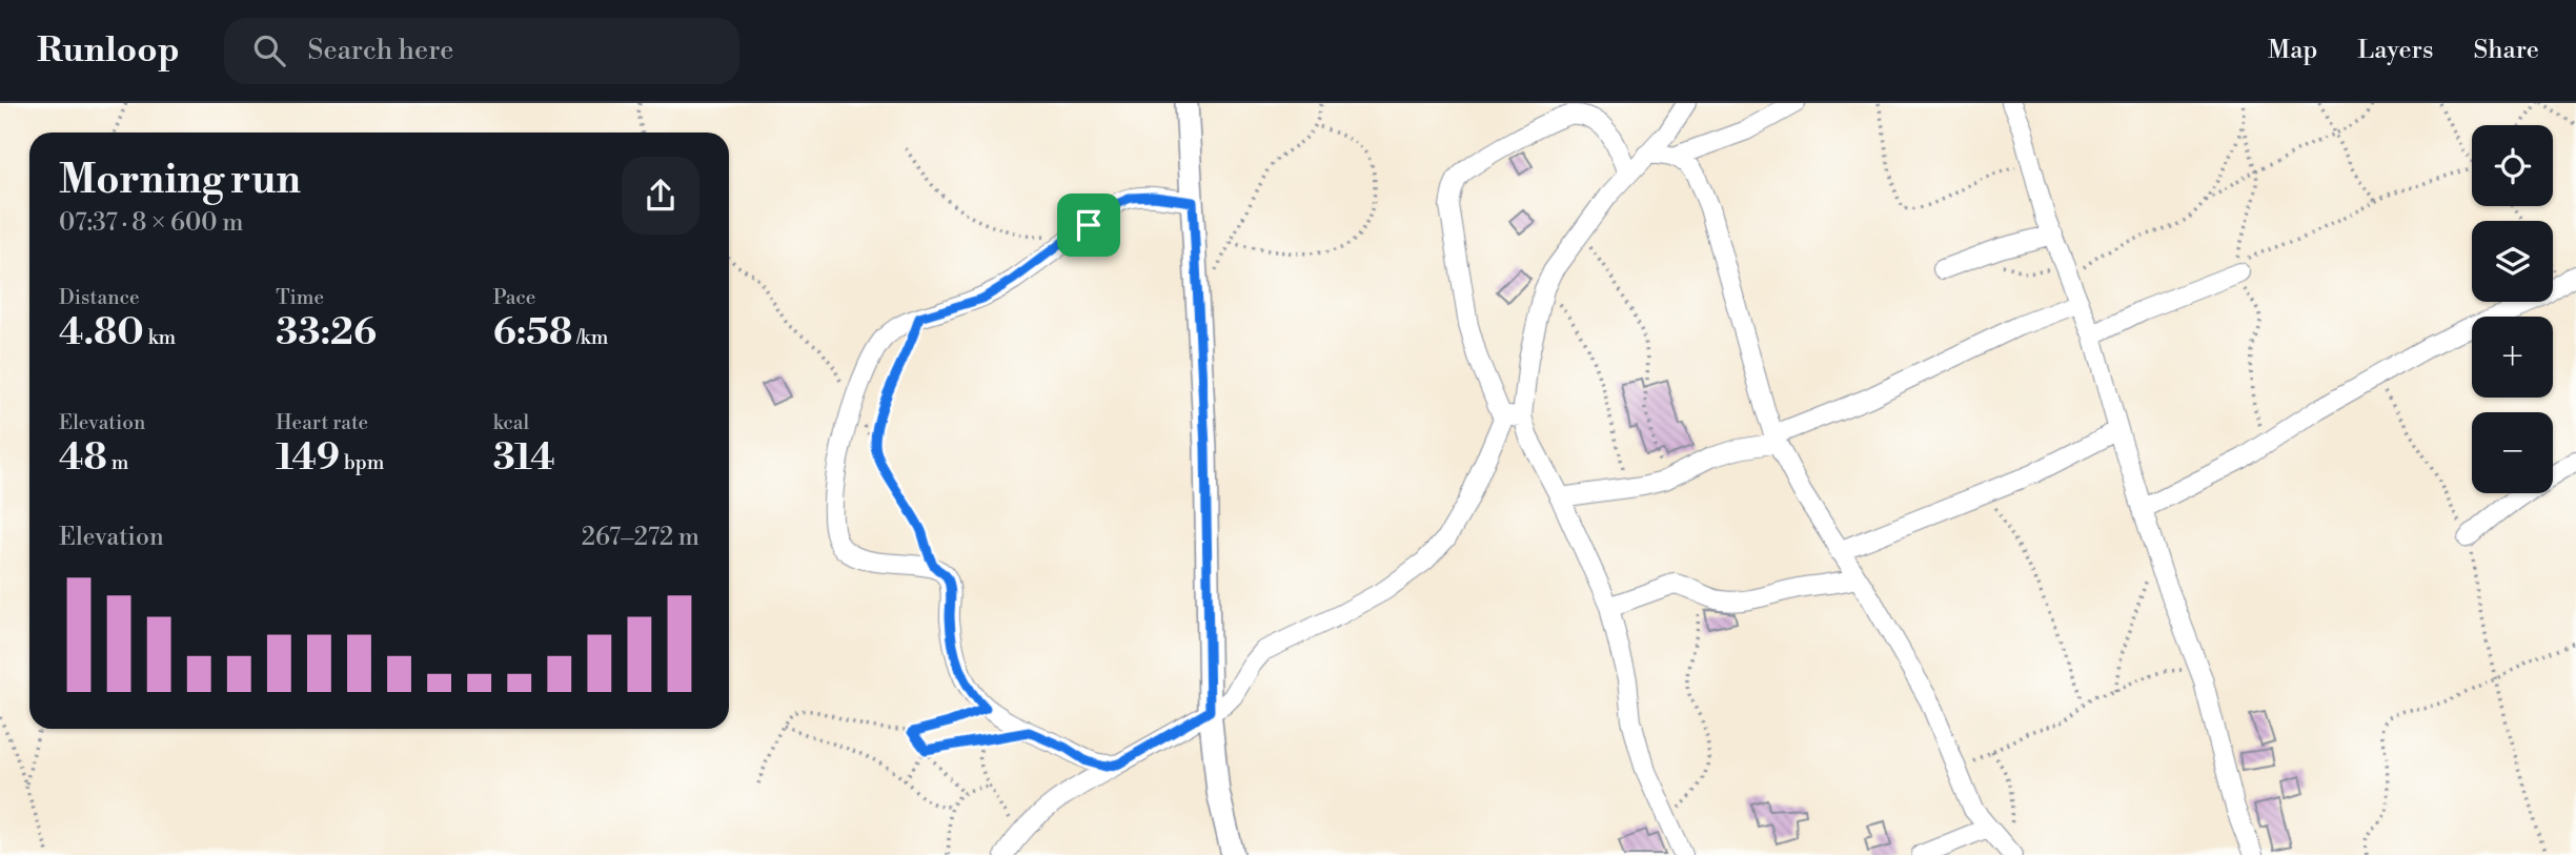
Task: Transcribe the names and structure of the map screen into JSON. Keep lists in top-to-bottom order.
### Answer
{
  "page": {
    "header": "Runloop",
    "search": "Search here",
    "nav": ["Map", "Layers", "Share"],
    "map_buttons": ["+", "−"],
    "heading": ["Morning run", "07:37 · 8 × 600 m"],
    "stats": [
      ["Distance", "4.80 km"],
      ["Time", "33:26"],
      ["Pace", "6:58 /km"],
      ["Elevation", "48 m"],
      ["Heart rate", "149 bpm"],
      ["kcal", "314"]
    ],
    "chart": ["Elevation", "267–272 m"]
  }
}
